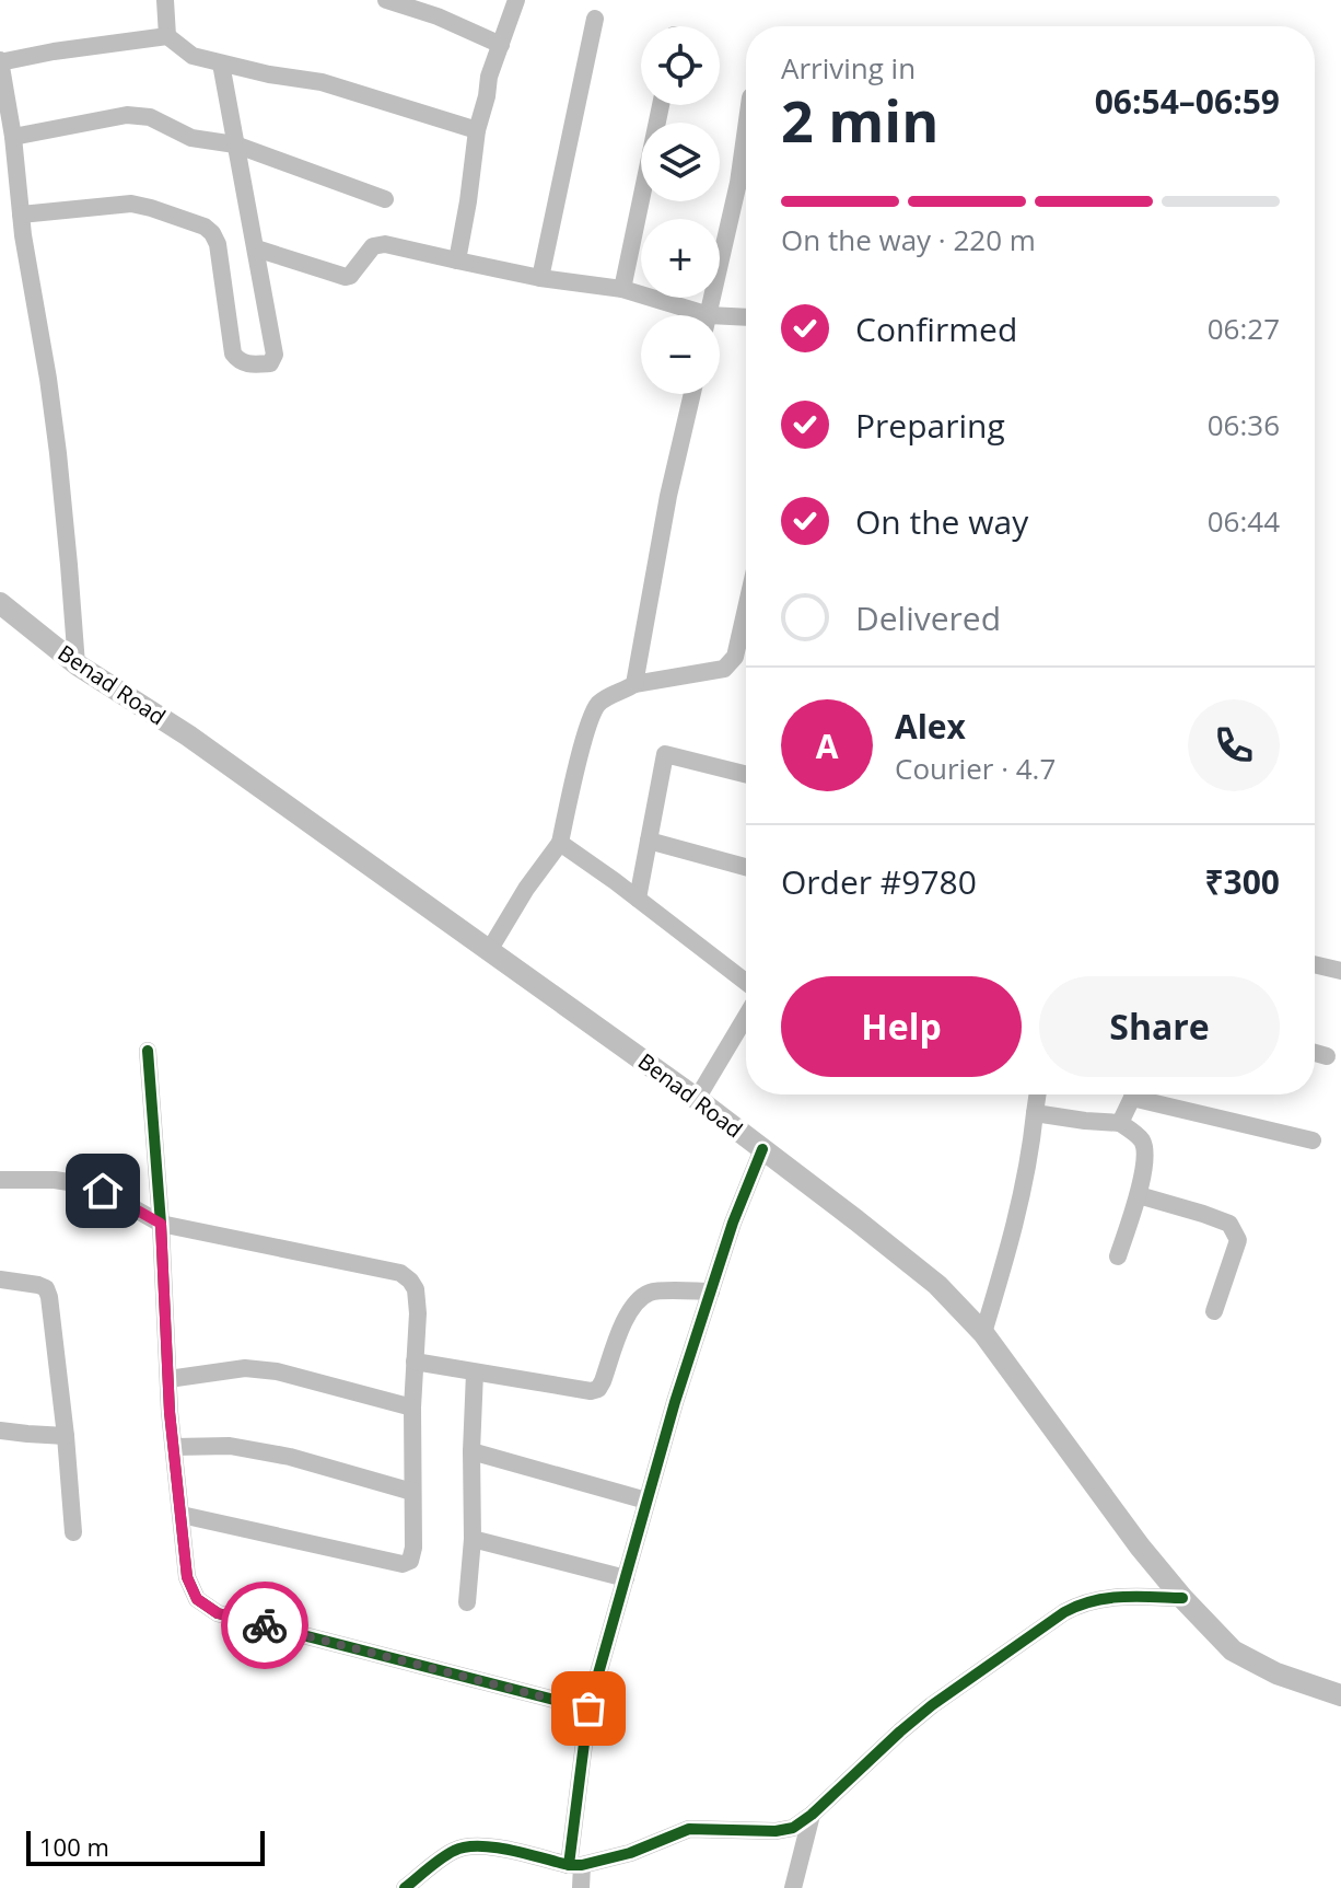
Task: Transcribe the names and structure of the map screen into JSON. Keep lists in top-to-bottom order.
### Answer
{
  "streets": {
    "main road": ["Benad Road"]
  },
  "scale_bar": "100 m",
  "page": {
    "map_buttons": ["+", "−"],
    "heading": ["2 min", "Arriving in", "06:54–06:59"],
    "panel": [
      "Alex",
      "Courier · 4.7",
      "Order #9780",
      "₹300"
    ],
    "bar": "On the way · 220 m",
    "list": [
      ["Confirmed", "06:27"],
      ["Preparing", "06:36"],
      ["On the way", "06:44"],
      "Delivered"
    ],
    "round": "A",
    "buttons": ["Help", "Share"],
    "scale": "100 m"
  }
}
